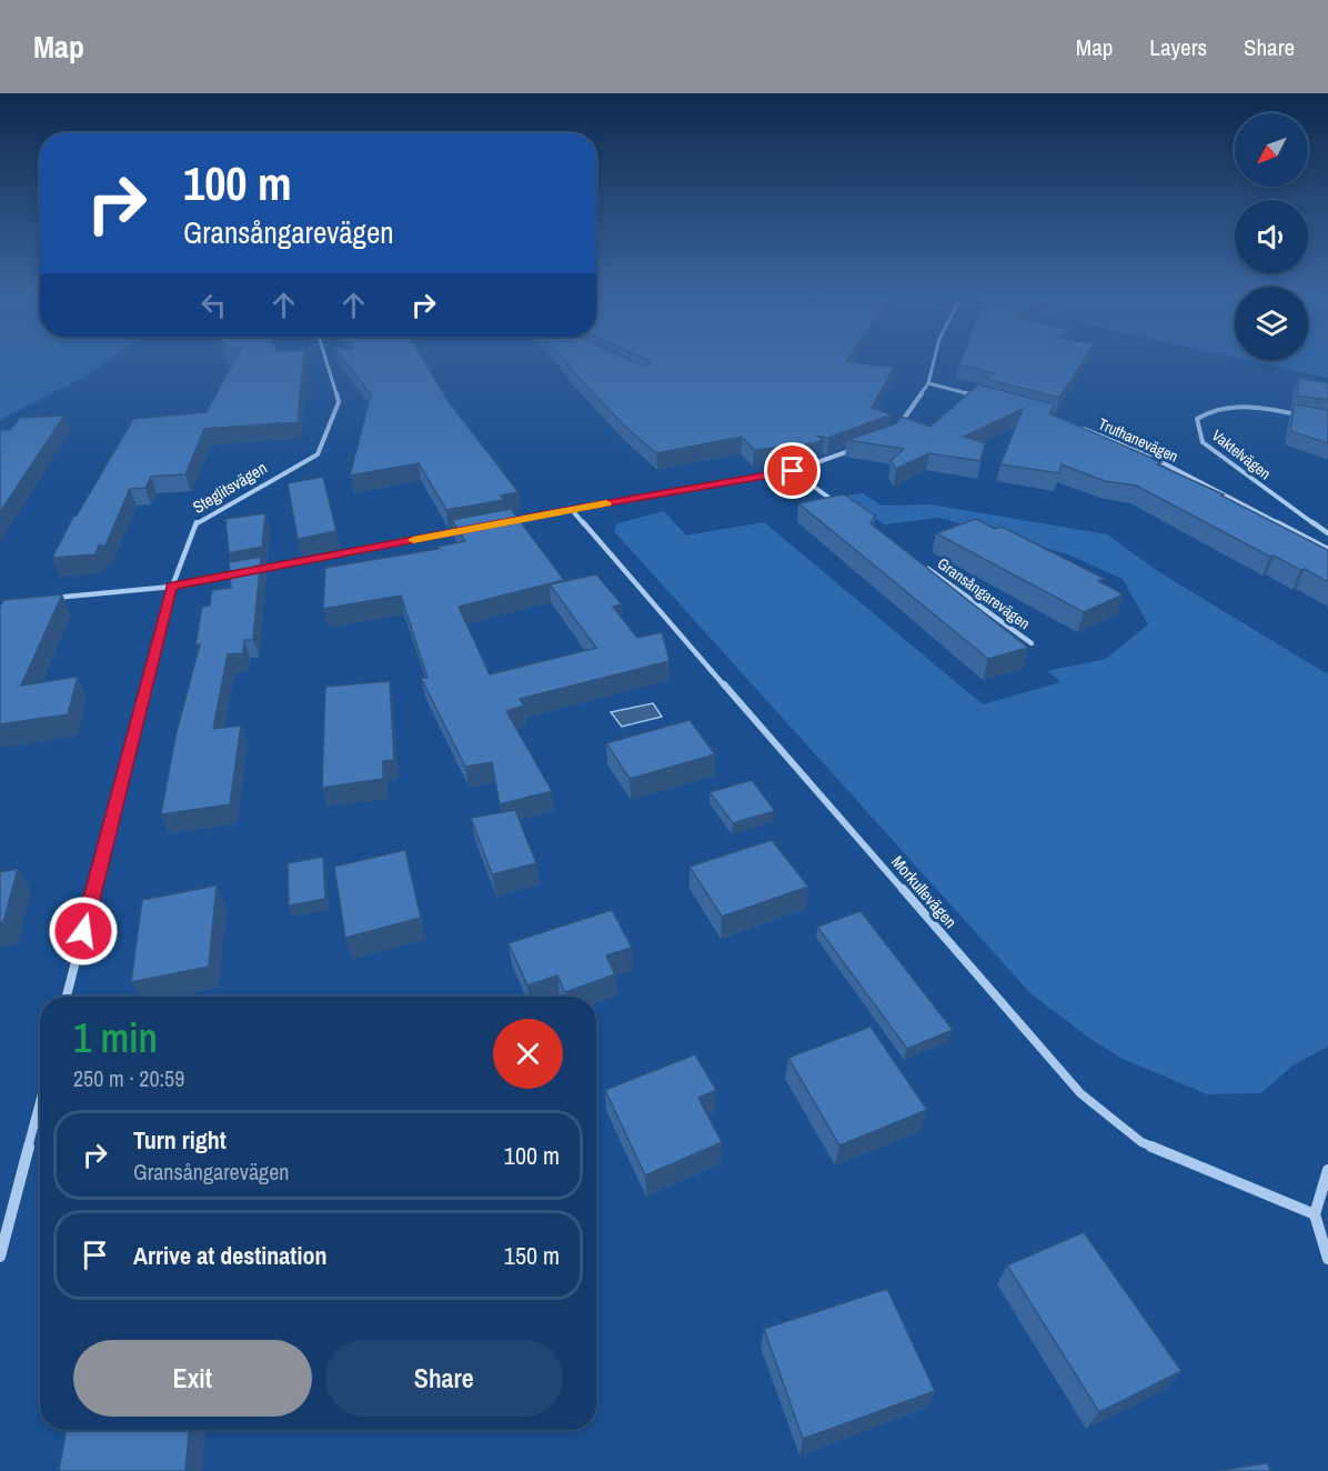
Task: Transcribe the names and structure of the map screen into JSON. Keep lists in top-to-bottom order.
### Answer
{
  "streets": {
    "street": [
      "Truthanevägen",
      "Vaktelvägen",
      "Steglitsvägen",
      "Gransångarevägen",
      "Morkullevägen"
    ]
  },
  "north": "bottom left",
  "page": {
    "header": "Map",
    "nav": ["Map", "Layers", "Share"],
    "turn": ["100 m", "Gransångarevägen"],
    "heading": ["1 min", "250 m · 20:59"],
    "list": [
      {
        "name": "Turn right",
        "note": "Gransångarevägen",
        "value": "100 m"
      },
      {
        "name": "Arrive at destination",
        "value": "150 m"
      }
    ],
    "buttons": ["Exit", "Share"]
  }
}
